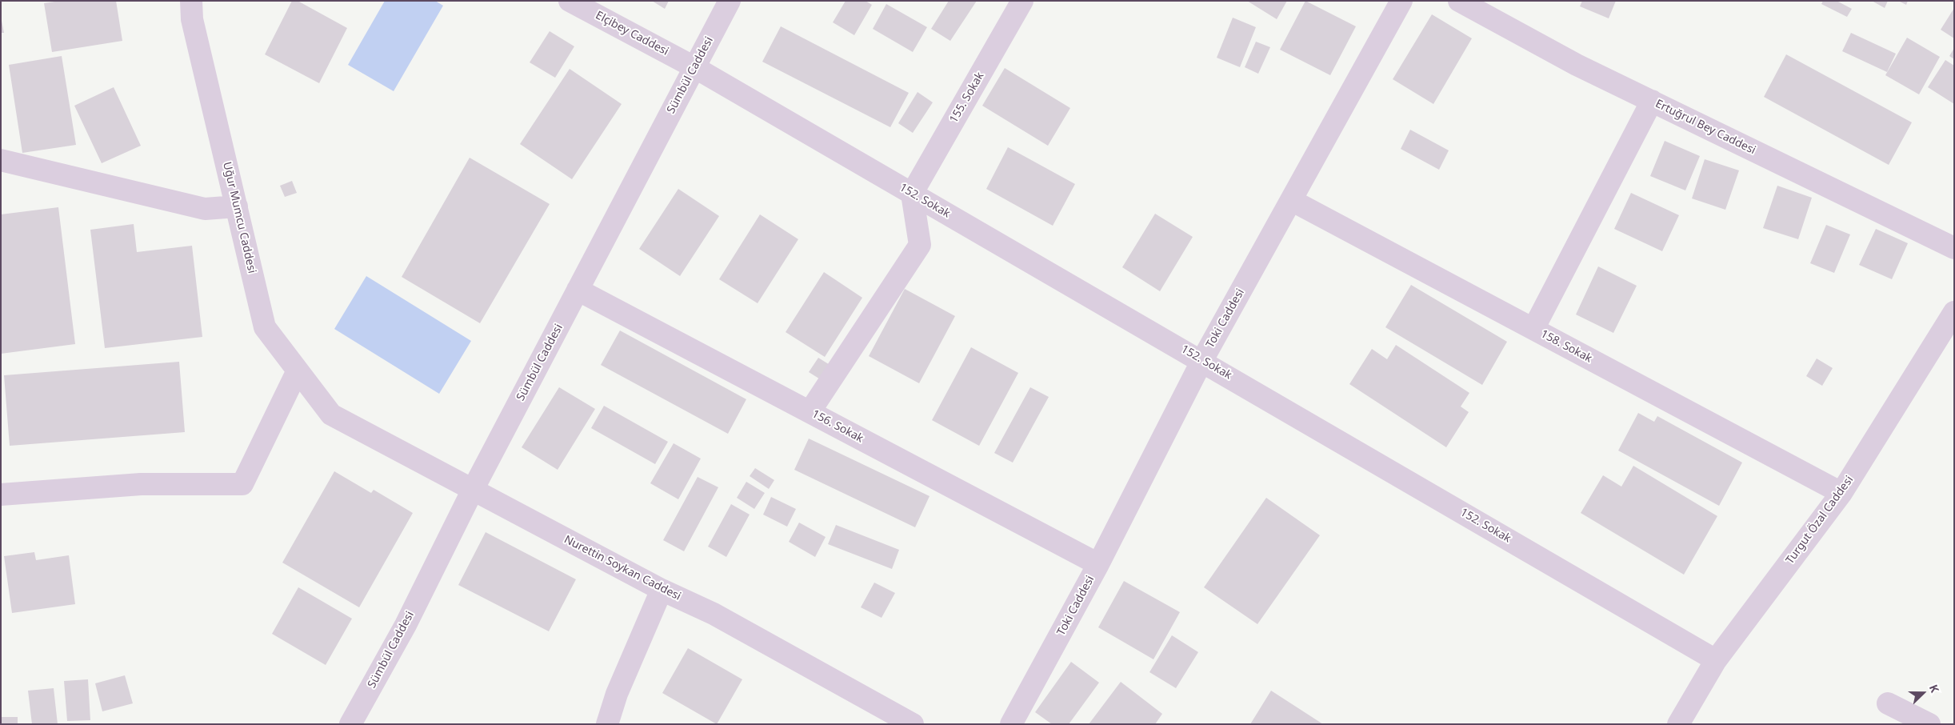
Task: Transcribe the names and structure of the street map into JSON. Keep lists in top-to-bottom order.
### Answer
{
  "streets": {
    "street": [
      "Elçibey Caddesi",
      "Sümbül Caddesi",
      "155. Sokak",
      "Ertuğrul Bey Caddesi",
      "152. Sokak",
      "Uğur Mumcu Caddesi",
      "Toki Caddesi",
      "158. Sokak",
      "156. Sokak",
      "Turgut Özal Caddesi",
      "Nurettin Soykan Caddesi"
    ]
  },
  "crossings": [
    ["Elçibey Caddesi", "Sümbül Caddesi"],
    ["Elçibey Caddesi", "152. Sokak"],
    ["Sümbül Caddesi", "152. Sokak"],
    ["Sümbül Caddesi", "156. Sokak"],
    ["Sümbül Caddesi", "Nurettin Soykan Caddesi"],
    ["155. Sokak", "152. Sokak"],
    ["152. Sokak", "Toki Caddesi"],
    ["152. Sokak", "Turgut Özal Caddesi"],
    ["Uğur Mumcu Caddesi", "Nurettin Soykan Caddesi"],
    ["Toki Caddesi", "158. Sokak"],
    ["Toki Caddesi", "156. Sokak"],
    ["158. Sokak", "Turgut Özal Caddesi"]
  ],
  "north": "right"
}
